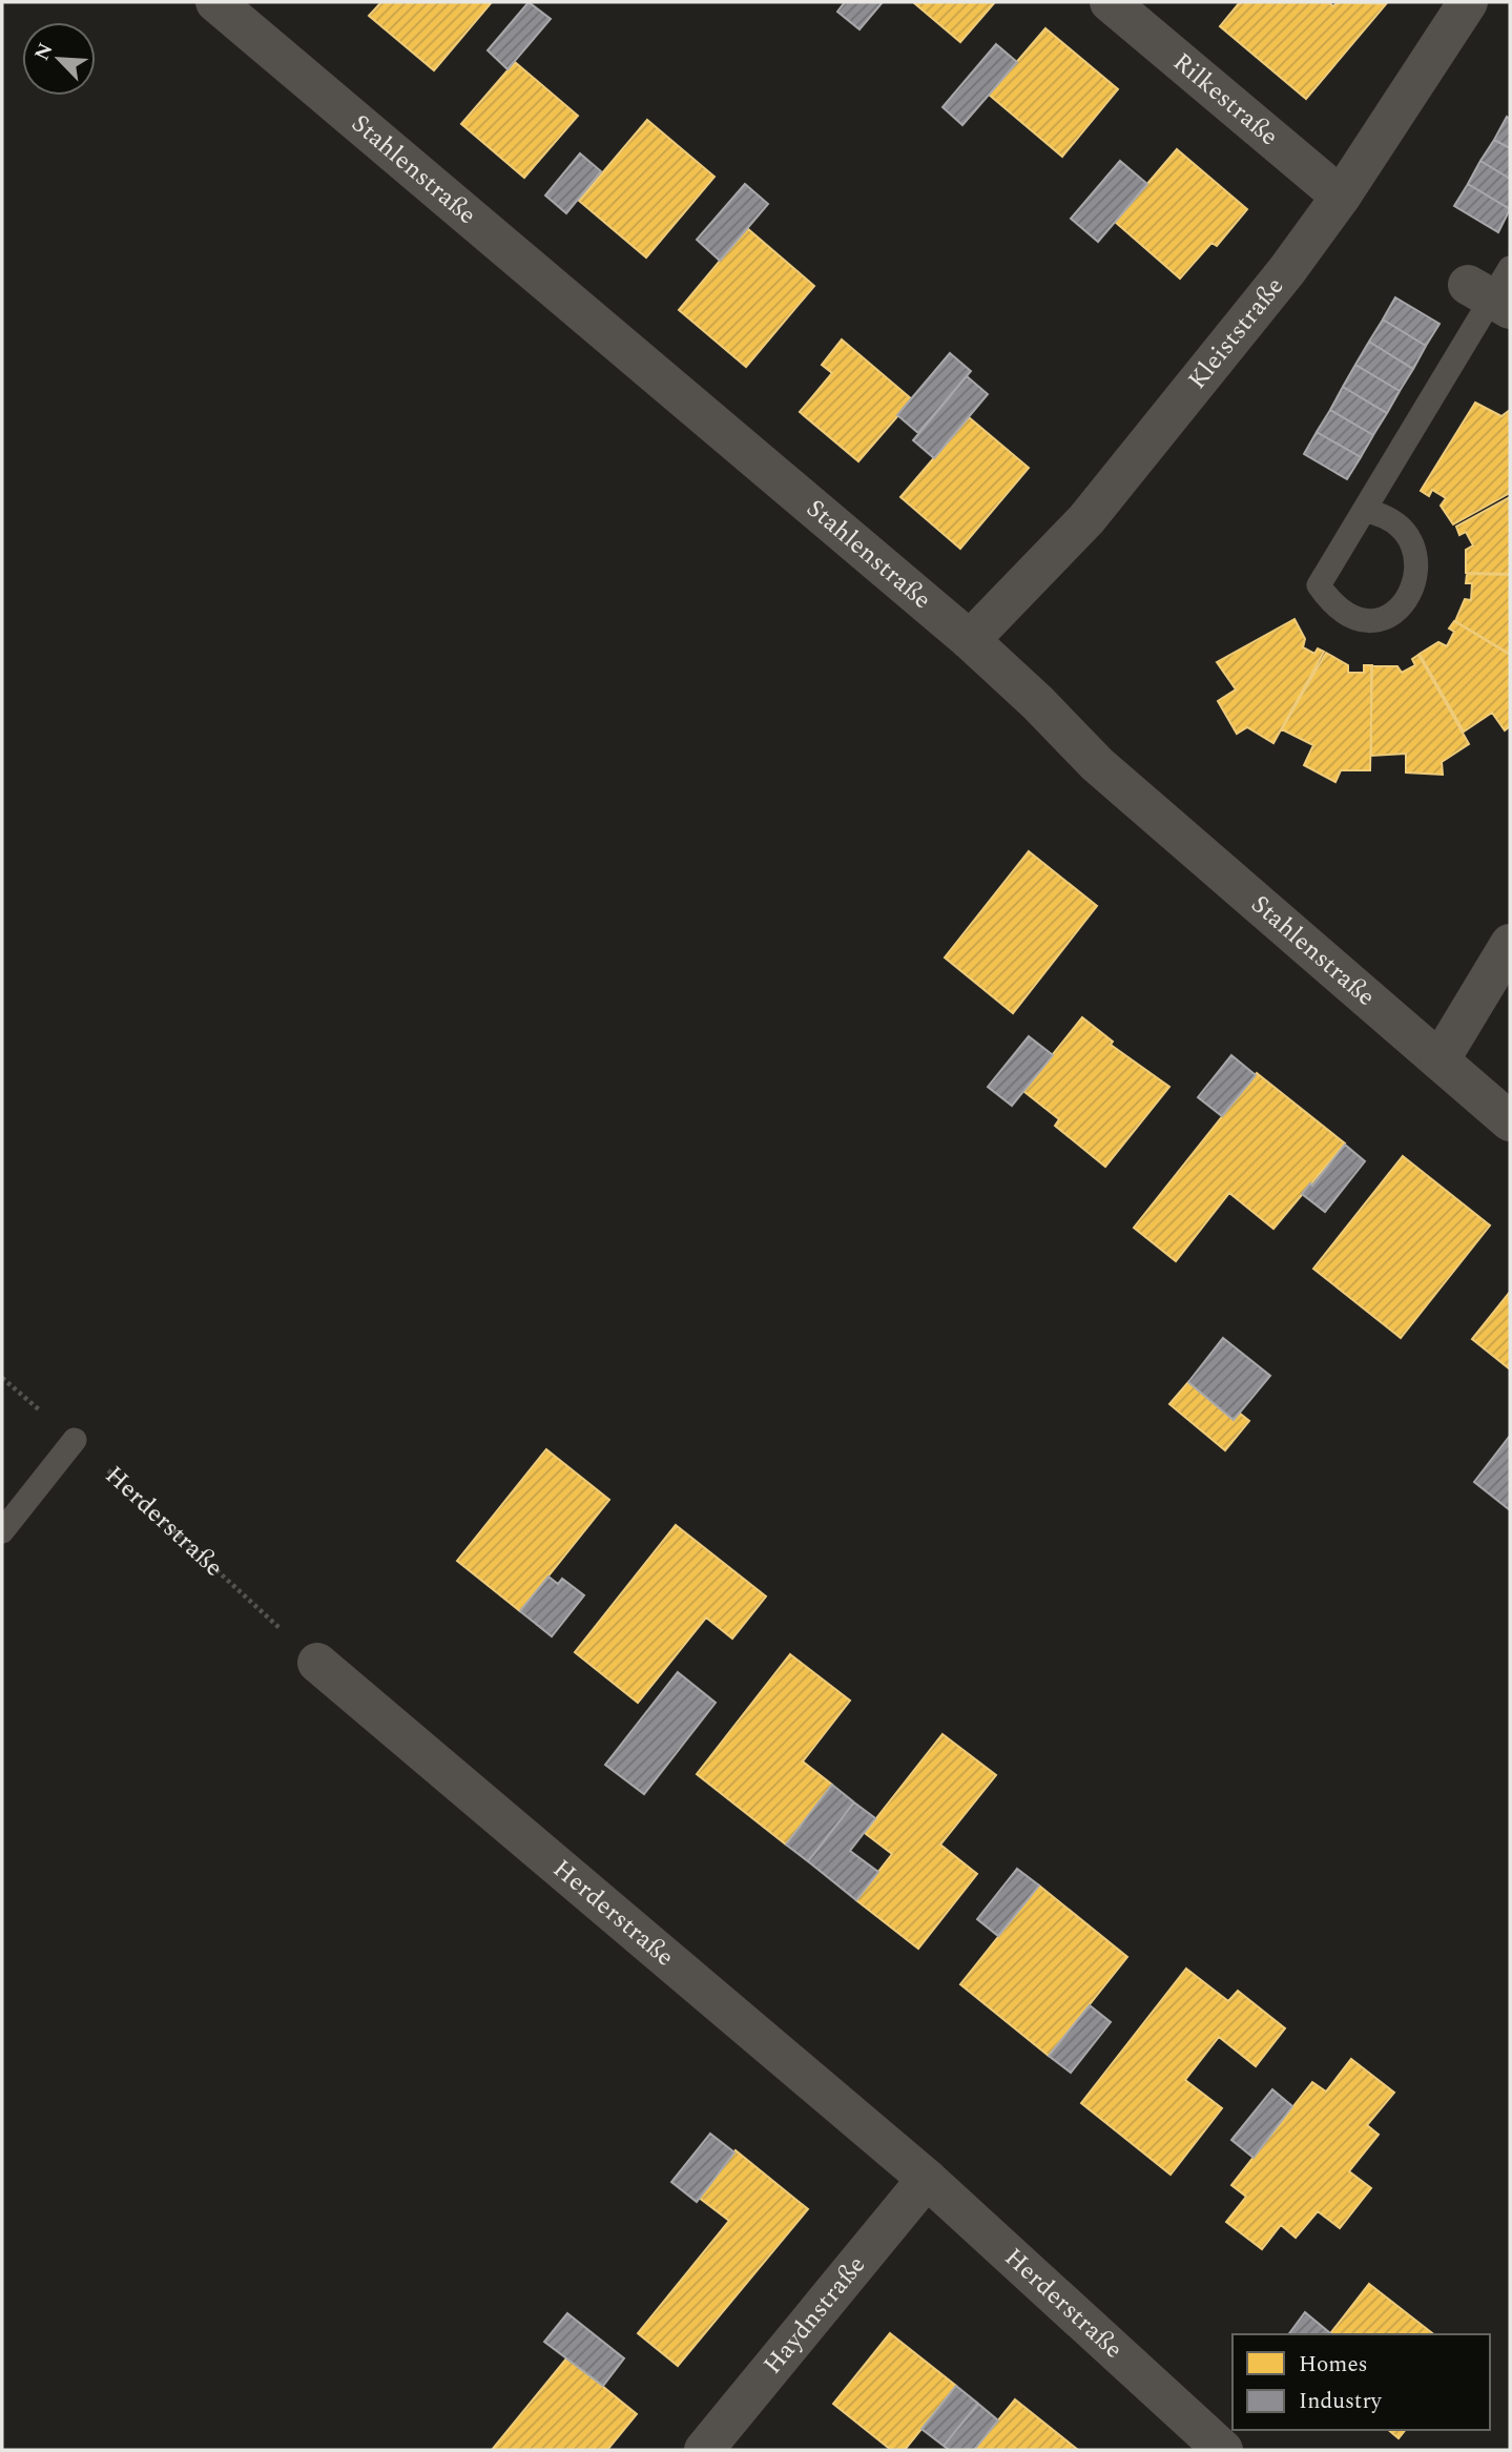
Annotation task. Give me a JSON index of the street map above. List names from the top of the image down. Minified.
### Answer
{"streets":{"street":["Rilkestraße","Stahlenstraße","Kleiststraße","Herderstraße","Haydnstraße"]},"crossings":[["Rilkestraße","Kleiststraße"],["Stahlenstraße","Kleiststraße"],["Herderstraße","Haydnstraße"]],"legend":["Homes","Industry"],"north":"top left"}
